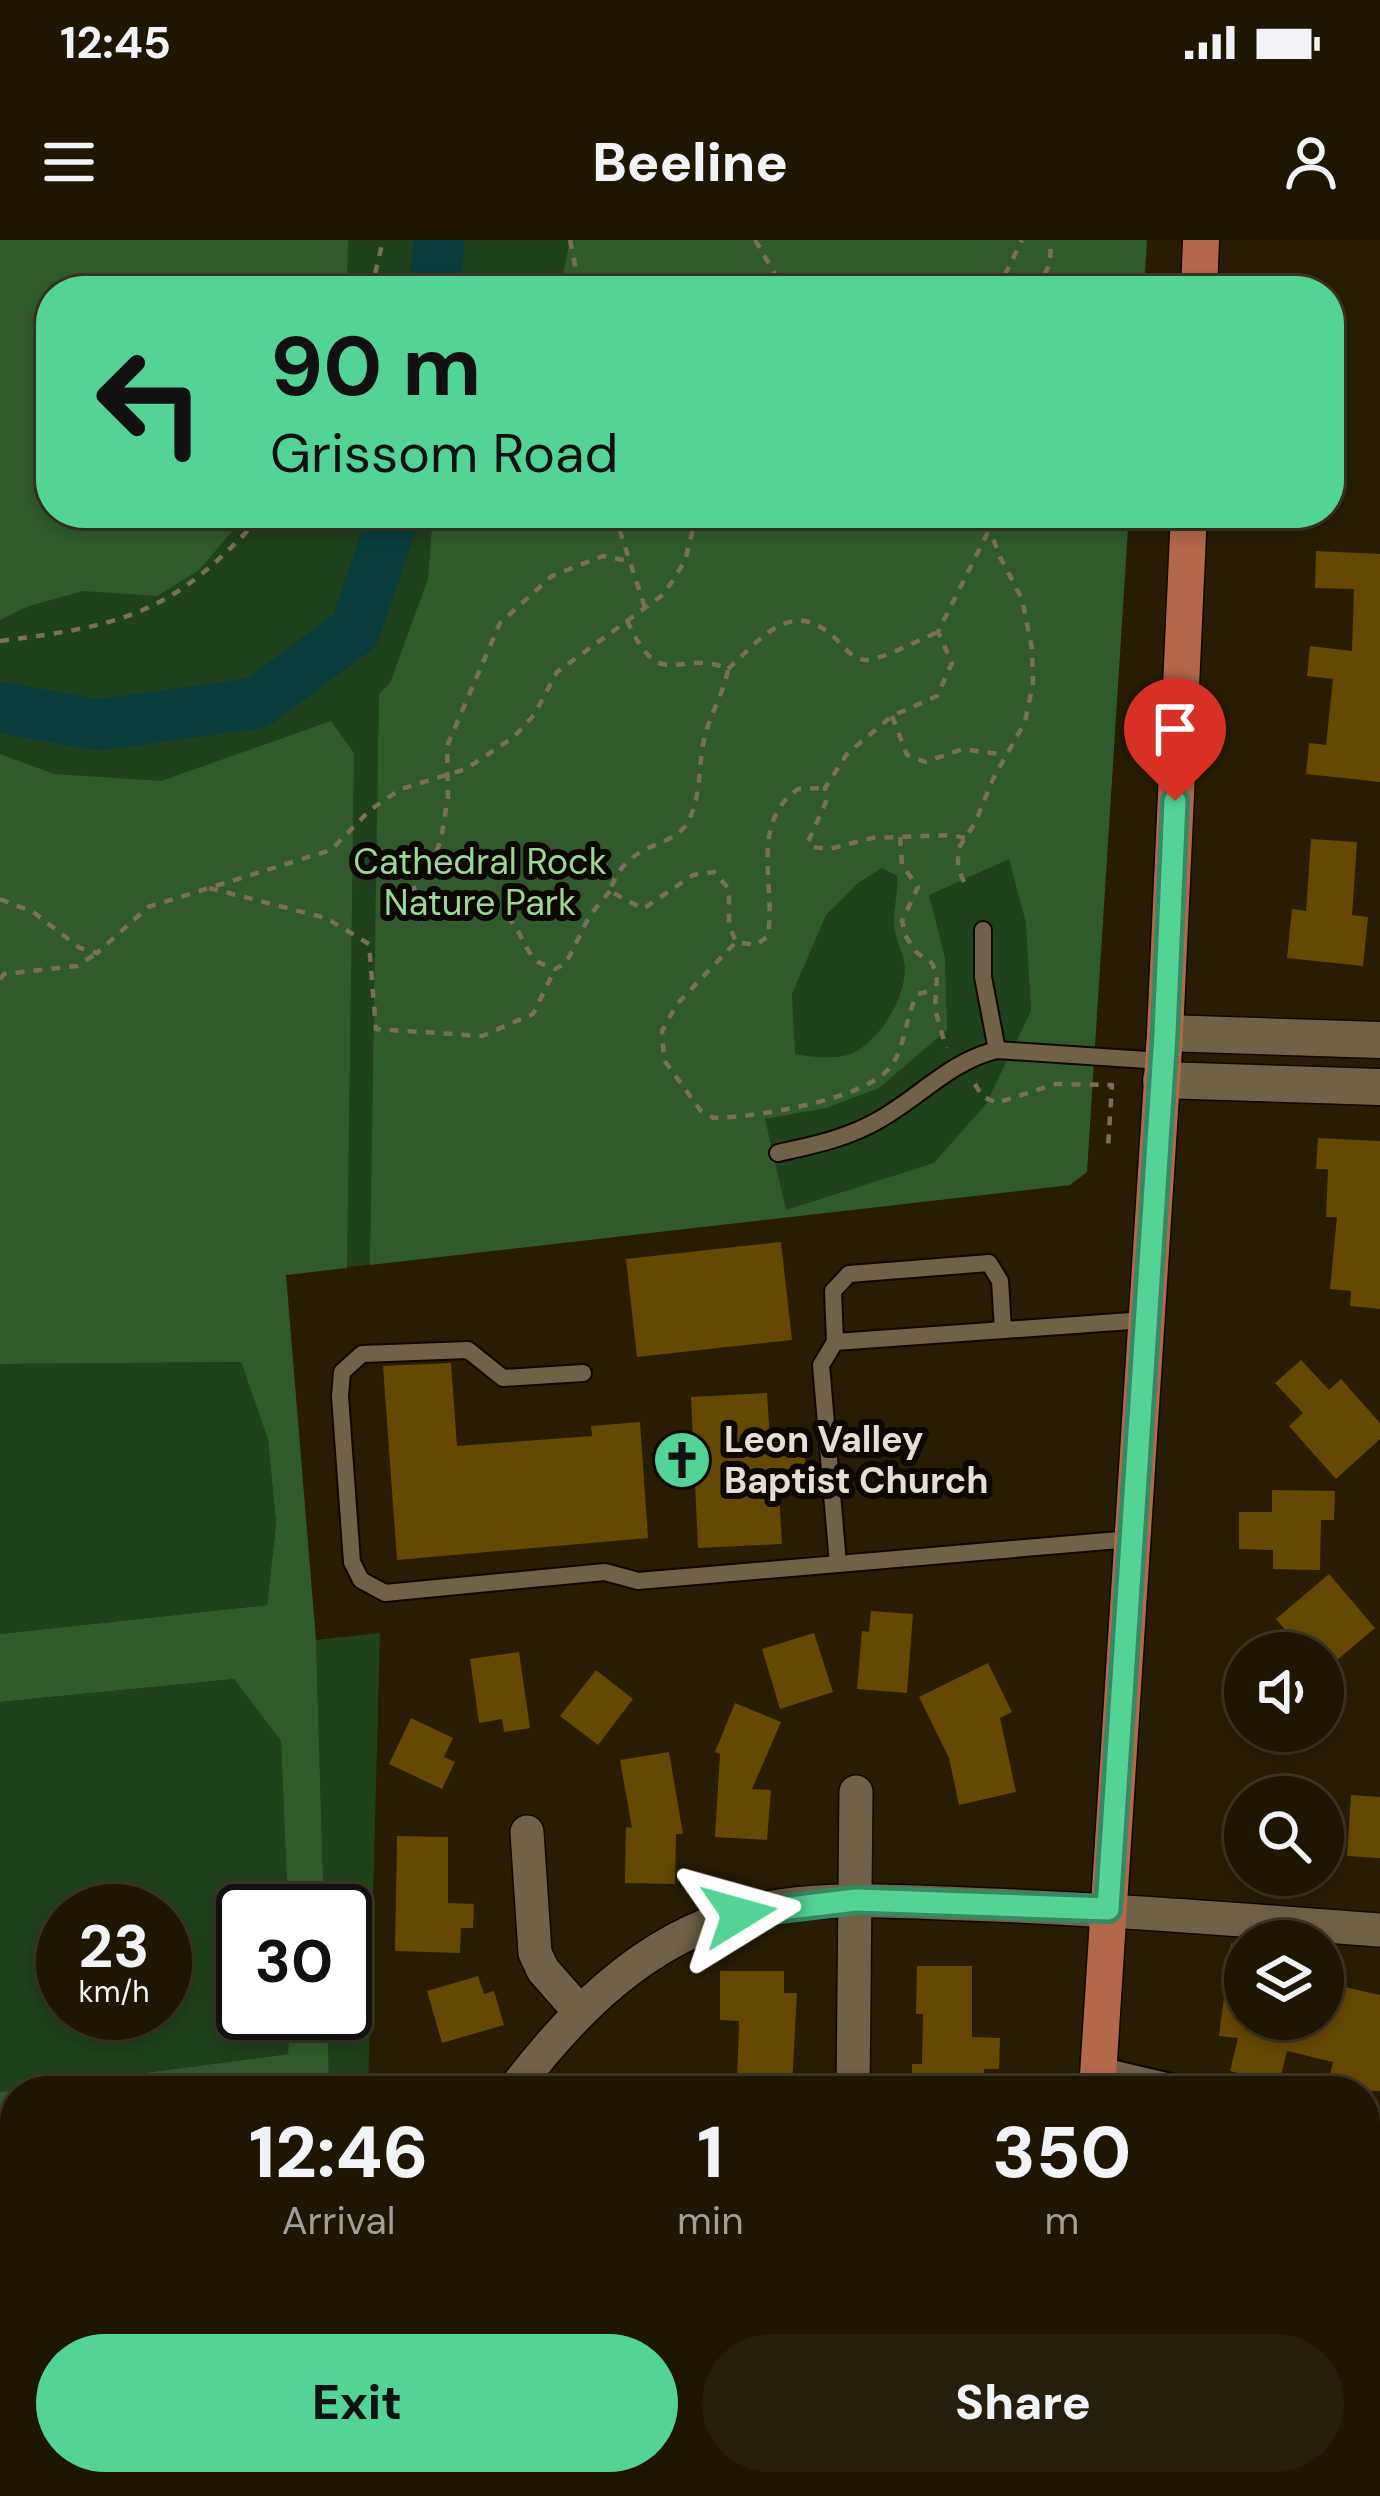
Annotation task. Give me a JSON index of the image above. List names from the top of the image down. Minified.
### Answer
{"parks":["Cathedral Rock Nature Park"],"places":{"church":["Leon Valley Baptist Church"]},"page":{"status":"12:45","header":"Beeline","turn":["90 m","Grissom Road"],"speed":"23 km/h","limit":"30","eta":["12:46","Arrival","1","min","350","m"],"buttons":["Exit","Share"]}}
